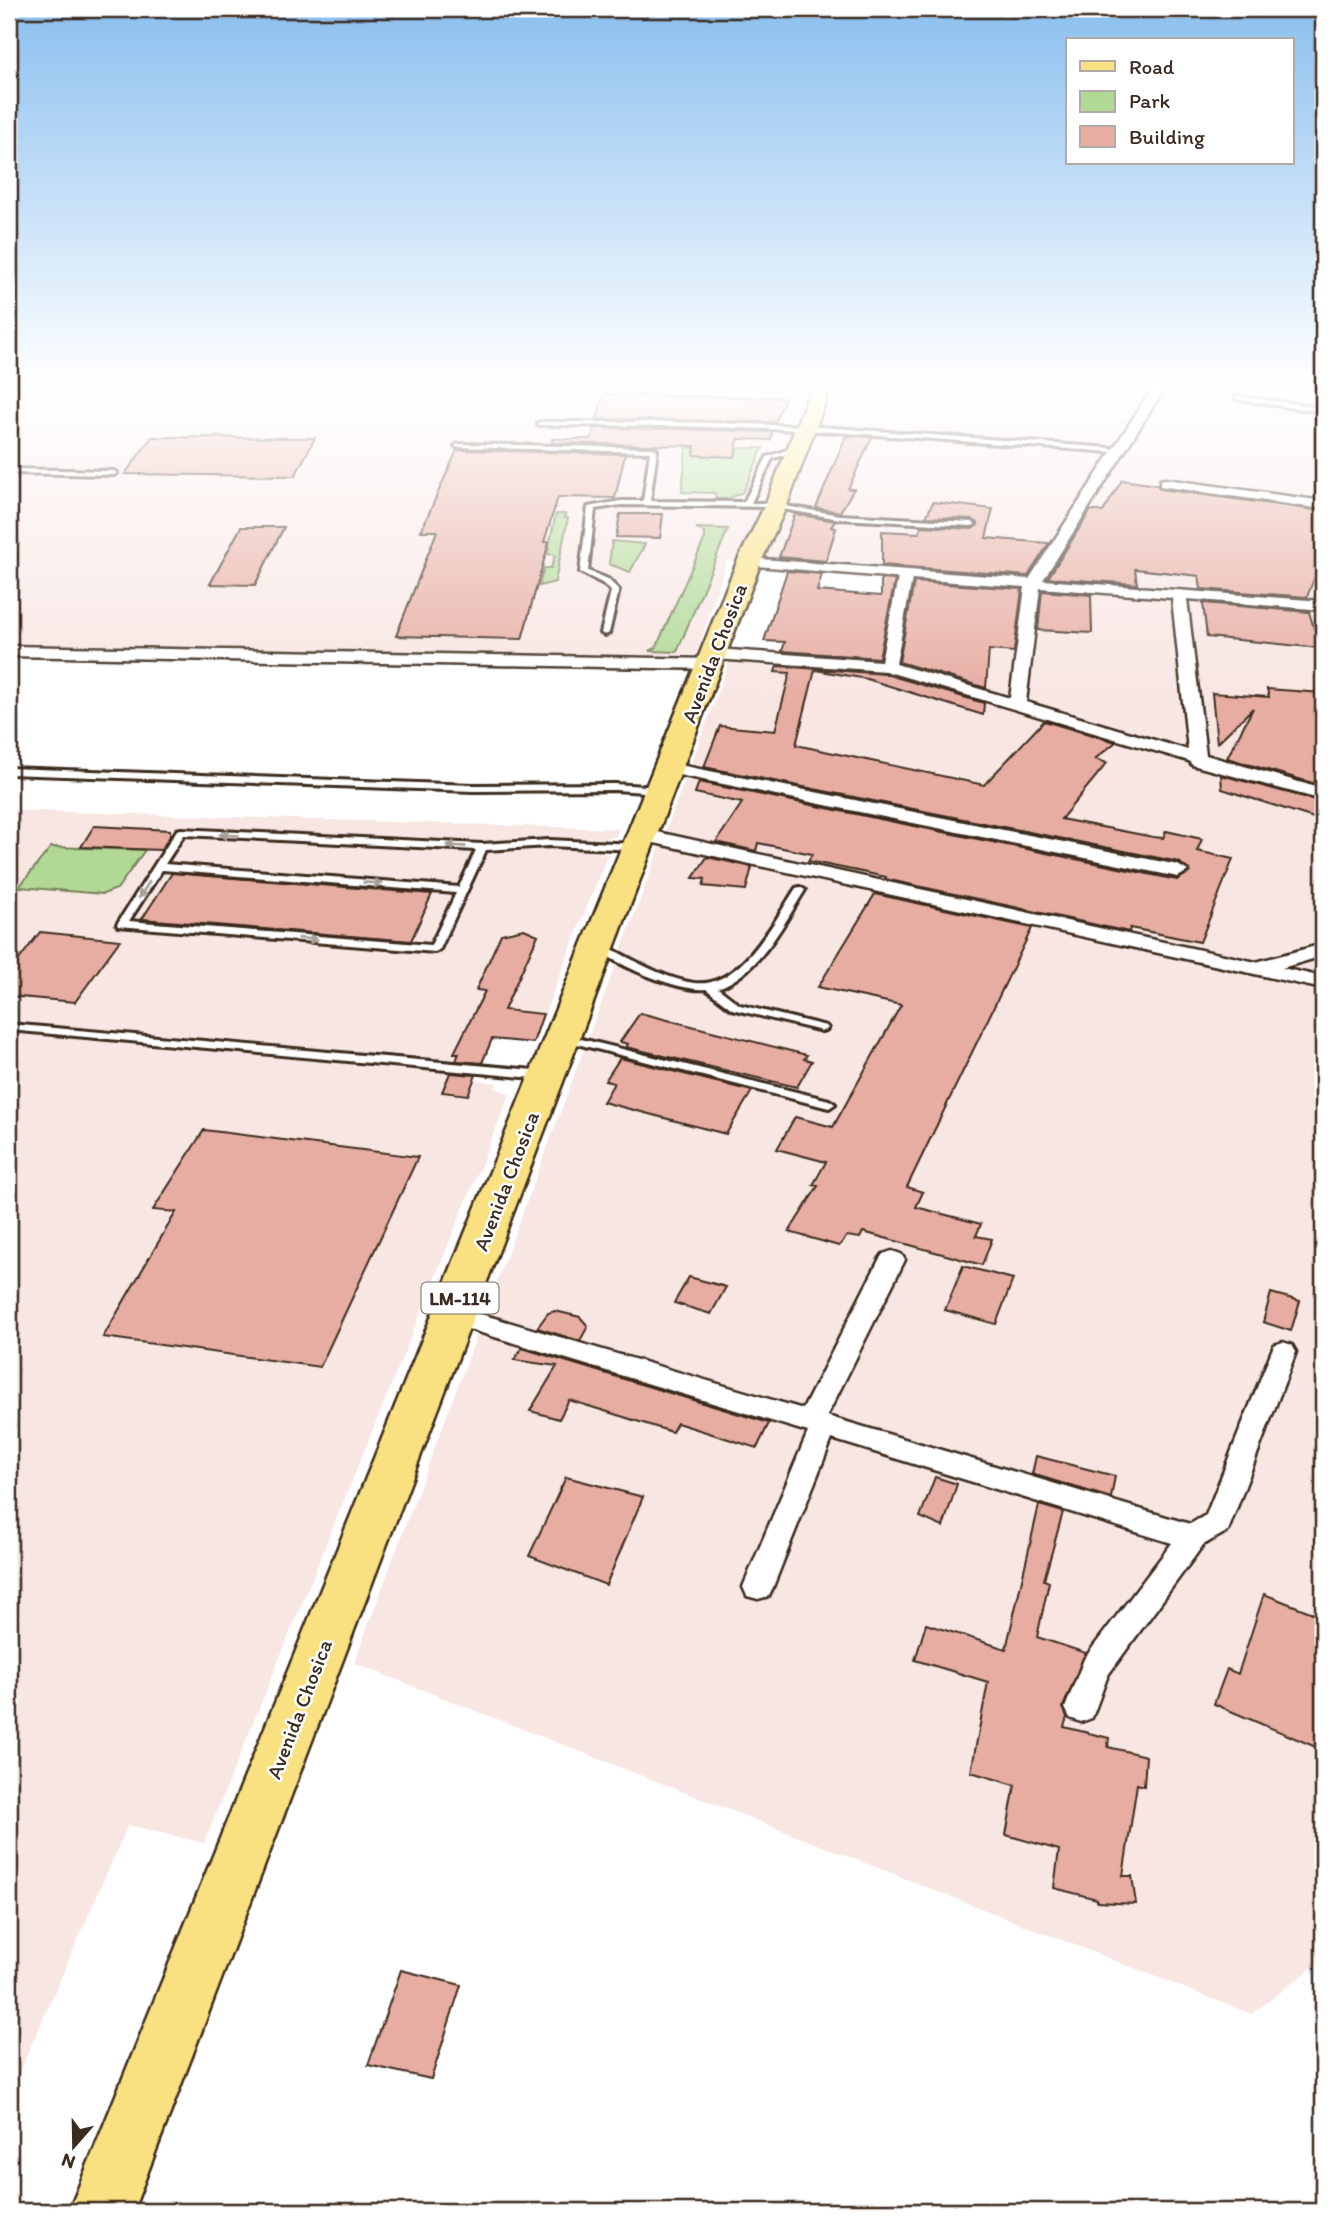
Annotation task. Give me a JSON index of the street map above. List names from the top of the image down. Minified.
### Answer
{"streets":{"main road":["Avenida Chosica","LM-114"]},"legend":["Road","Park","Building"],"north":"bottom"}
